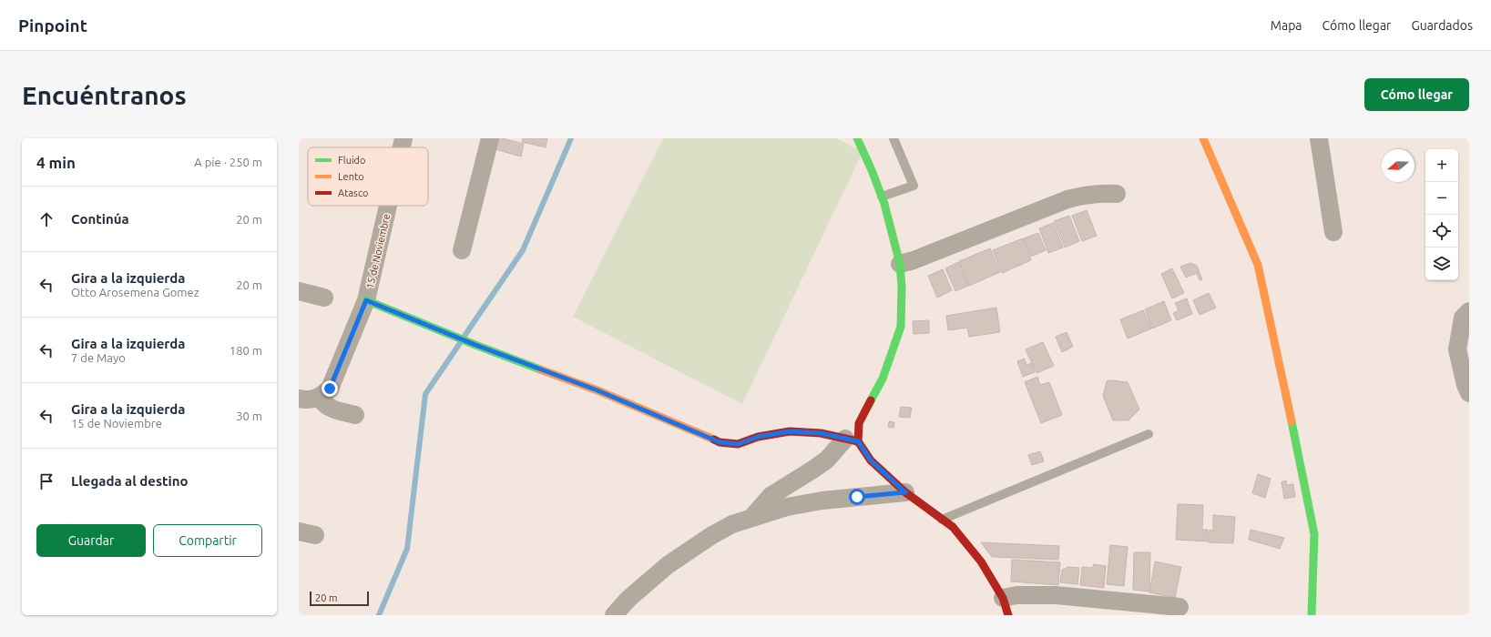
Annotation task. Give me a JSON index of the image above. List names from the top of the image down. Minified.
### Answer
{"streets":{"street":["15 de Noviembre"]},"legend":["Fluido","Lento","Atasco"],"scale_bar":"20 m","north":"left","page":{"header":"Pinpoint","nav":["Mapa","Cómo llegar","Guardados"],"buttons":["Cómo llegar",["Guardar","Compartir"]],"title":"Encuéntranos","heading":["4 min","A pie · 250 m"],"map_buttons":["+","−"],"list":[["Continúa","20 m"],["Gira a la izquierda","Otto Arosemena Gomez","20 m"],["Gira a la izquierda","7 de Mayo","180 m"],["Gira a la izquierda","15 de Noviembre","30 m"],"Llegada al destino"],"scale":"20 m"}}
